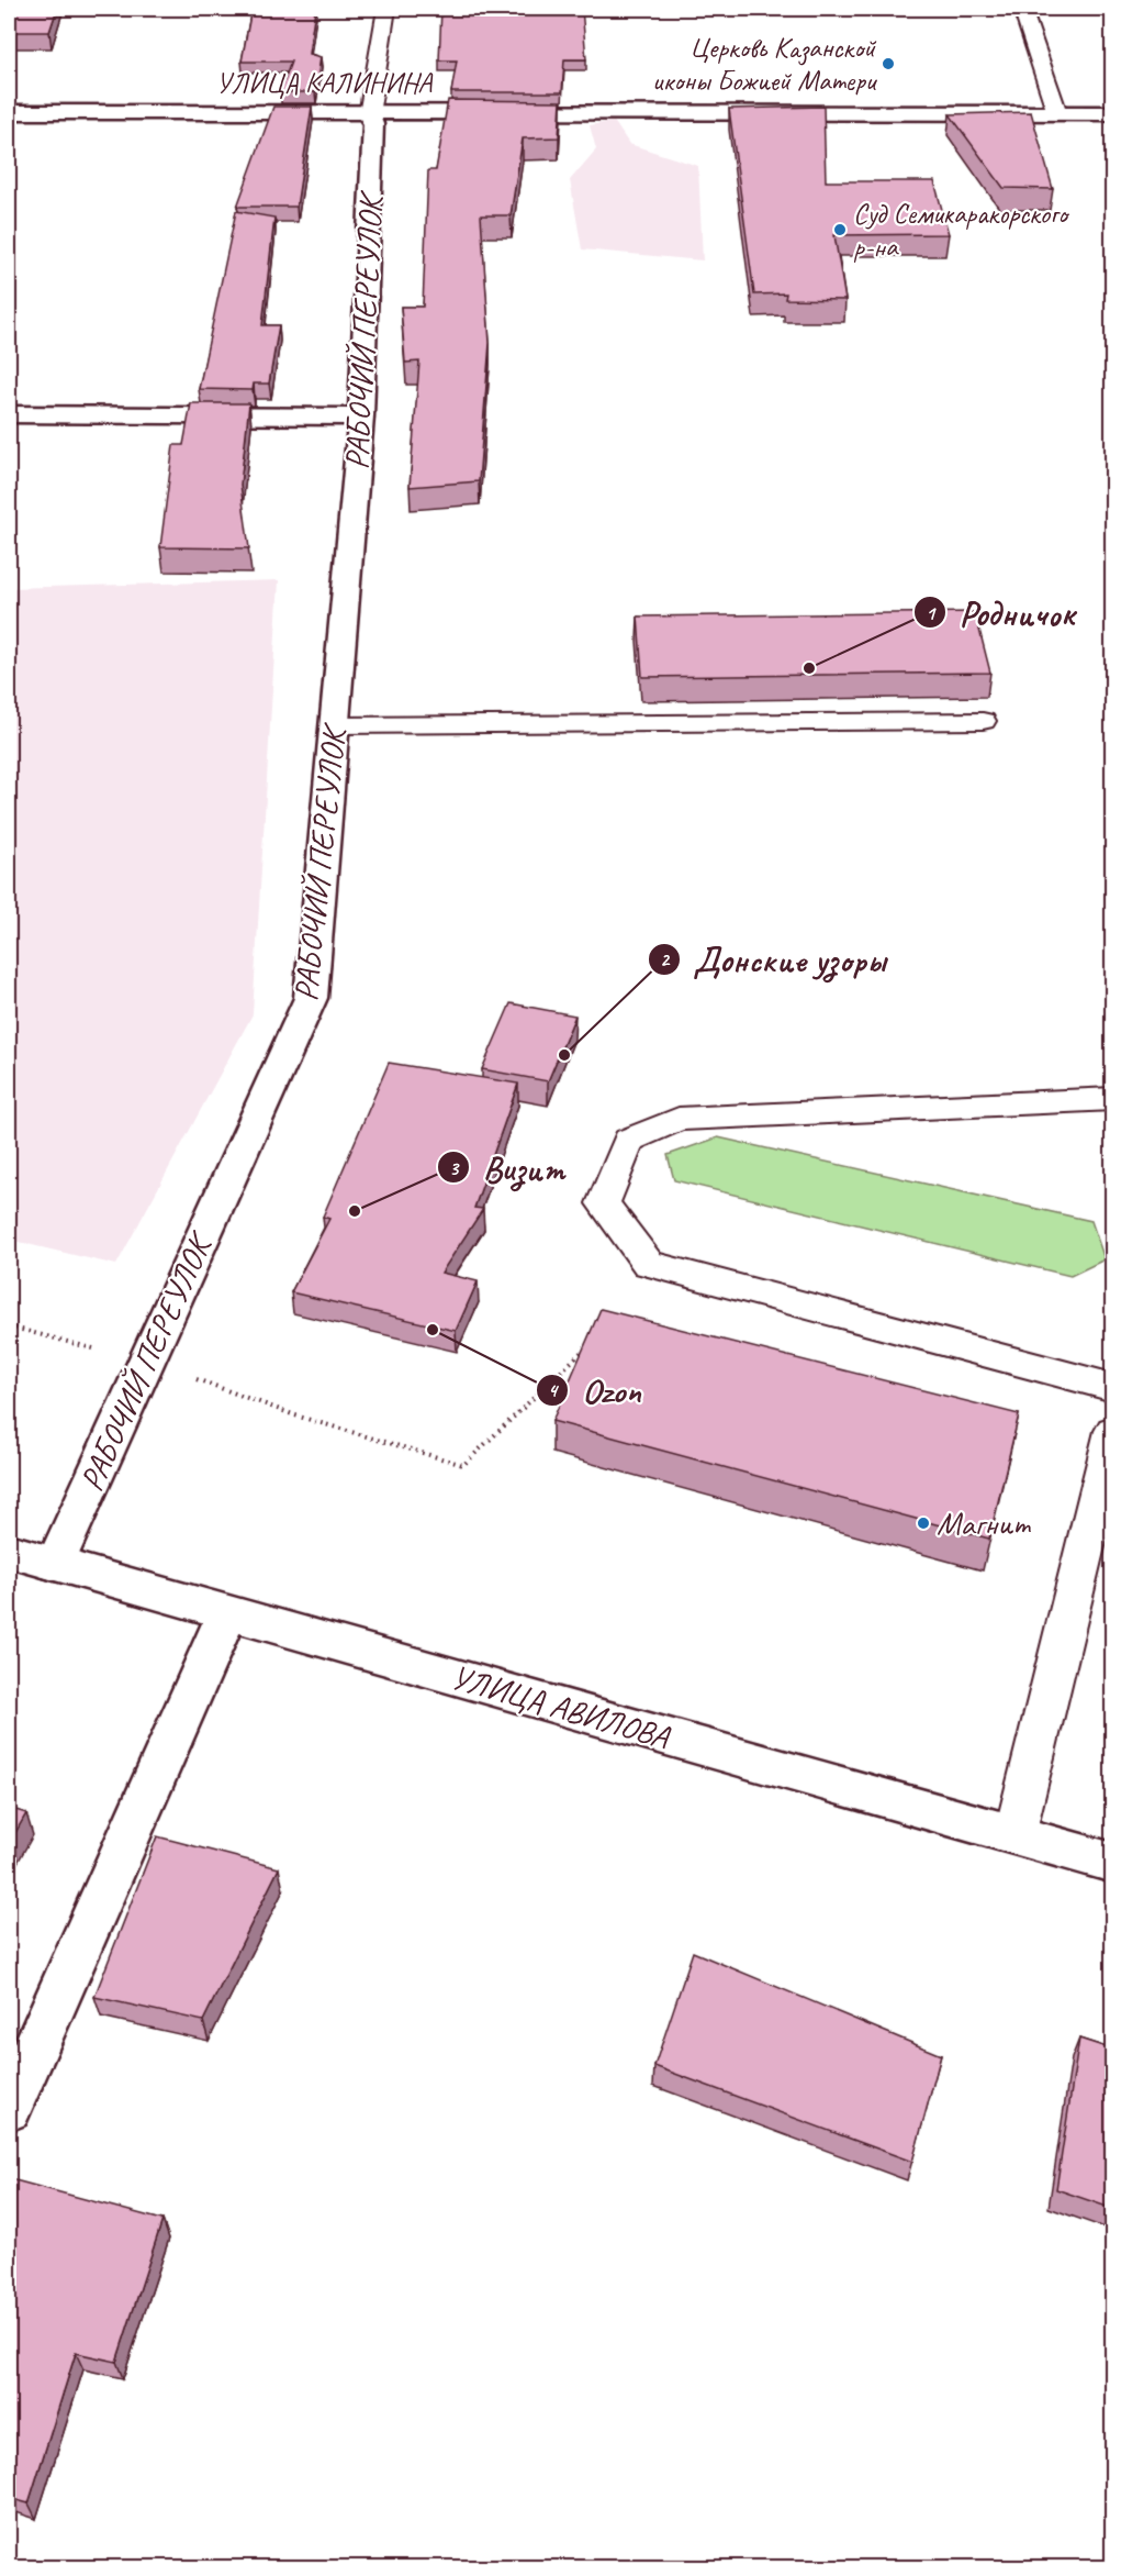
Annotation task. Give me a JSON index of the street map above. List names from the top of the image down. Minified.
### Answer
{"streets":{"street":["УЛИЦА КАЛИНИНА","РАБОЧИЙ ПЕРЕУЛОК","УЛИЦА АВИЛОВА"]},"crossings":[["УЛИЦА КАЛИНИНА","РАБОЧИЙ ПЕРЕУЛОК"],["РАБОЧИЙ ПЕРЕУЛОК","УЛИЦА АВИЛОВА"]],"places":["Церковь Казанской иконы Божией Матери","Суд Семикаракорского р-на","Родничок","Донские узоры","Визит","Ozon","Магнит"]}
